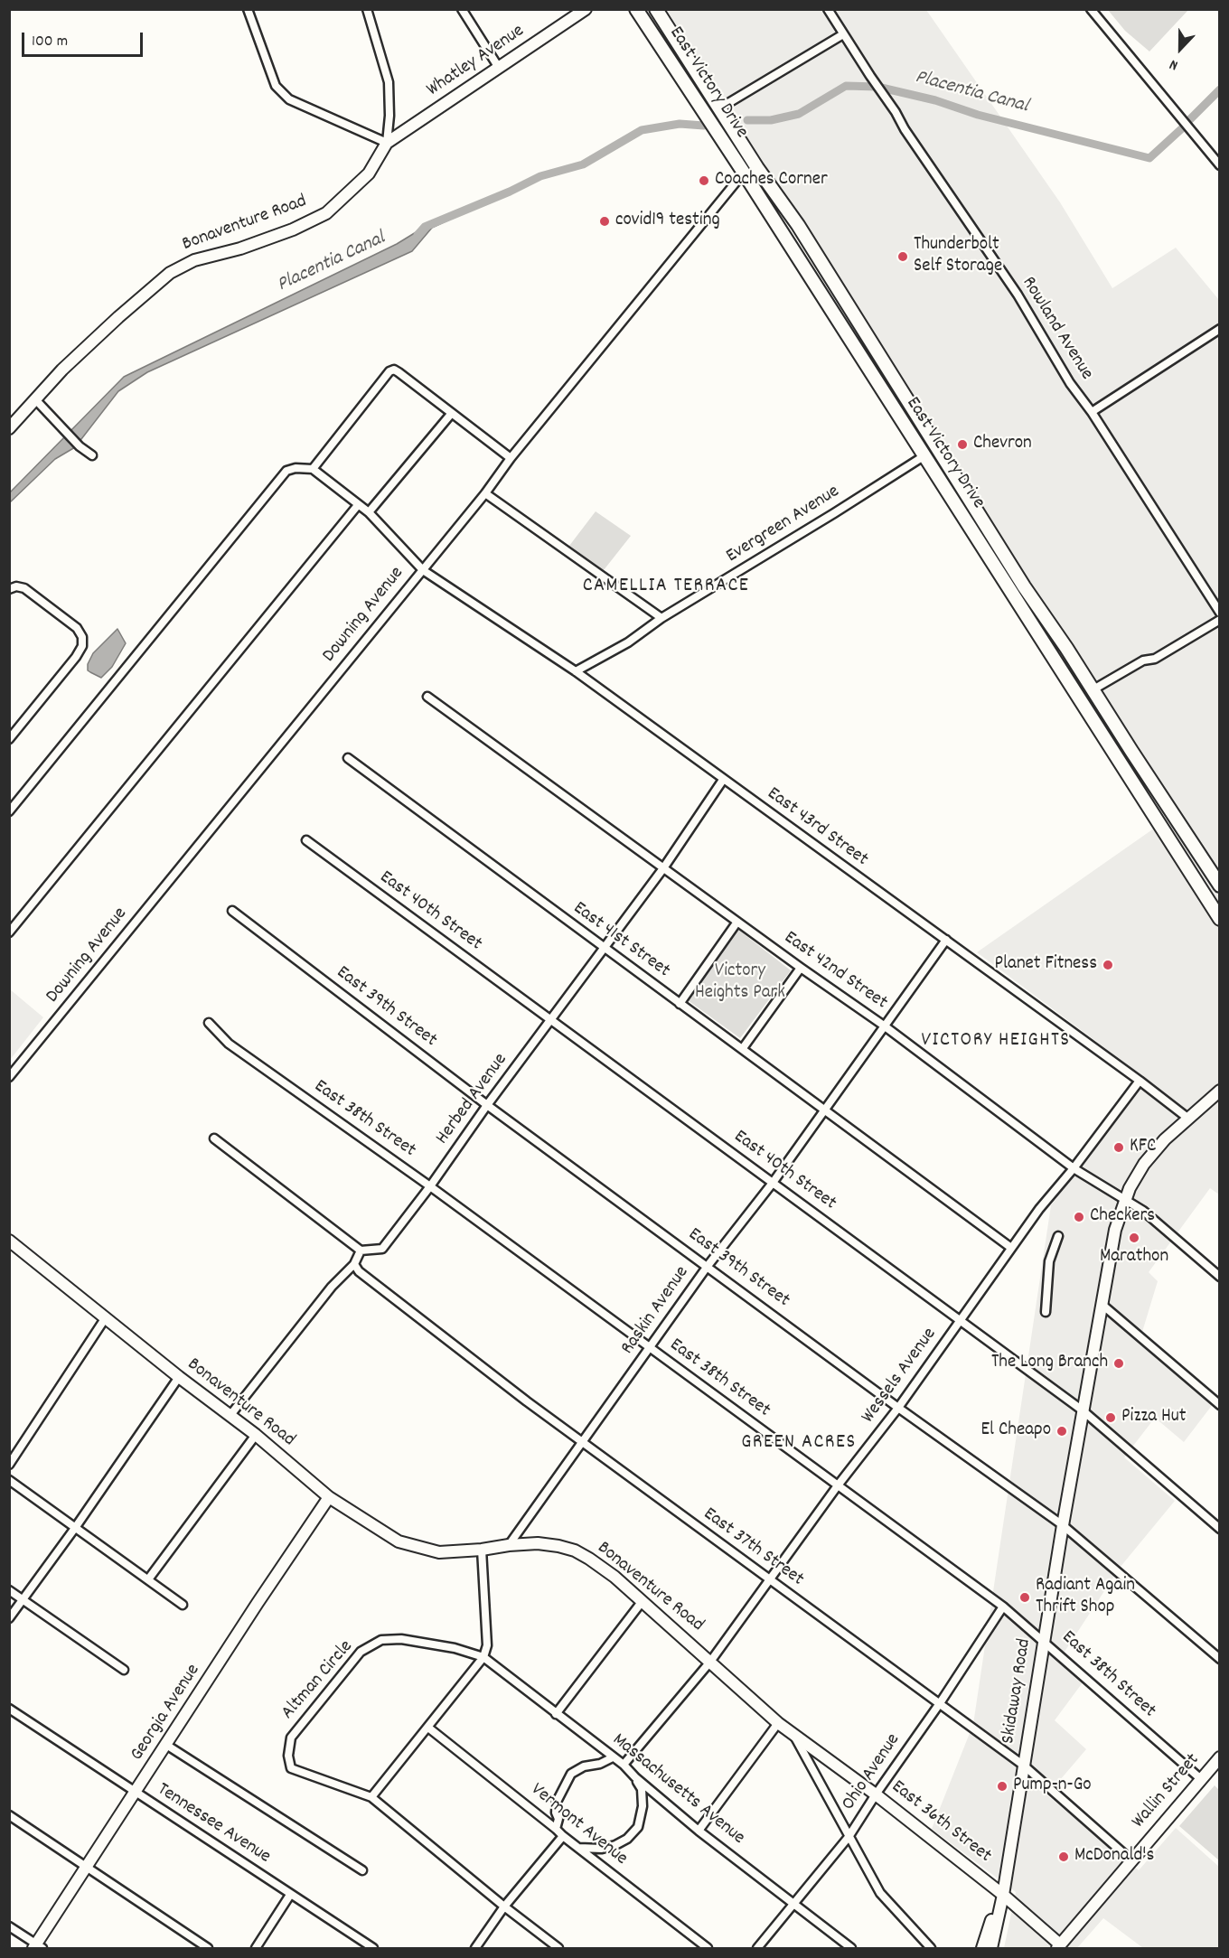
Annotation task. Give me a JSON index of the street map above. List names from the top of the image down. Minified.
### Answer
{"streets":{"main road":["East Victory Drive"],"street":["Whatley Avenue","Bonaventure Road","Rowland Avenue","Evergreen Avenue","Downing Avenue","East 43rd Street","East 40th Street","East 41st Street","East 42nd Street","East 39th Street","Herbed Avenue","East 38th Street","Raskin Avenue","Wessels Avenue","East 37th Street","Altman Circle","Skidaway Road","Georgia Avenue","Ohio Avenue","Massachusetts Avenue","Wallin Street","East 36th Street","Tennessee Avenue","Vermont Avenue"]},"crossings":[["Whatley Avenue","Bonaventure Road"],["East Victory Drive","Evergreen Avenue"],["East Victory Drive","Downing Avenue"],["Bonaventure Road","Raskin Avenue"],["Bonaventure Road","Wessels Avenue"],["Bonaventure Road","Georgia Avenue"],["Bonaventure Road","Ohio Avenue"],["Bonaventure Road","East 36th Street"],["Evergreen Avenue","East 43rd Street"],["Downing Avenue","East 43rd Street"],["East 43rd Street","Herbed Avenue"],["East 43rd Street","Raskin Avenue"],["East 43rd Street","Wessels Avenue"],["East 43rd Street","Skidaway Road"],["East 40th Street","Herbed Avenue"],["East 40th Street","Raskin Avenue"],["East 40th Street","Wessels Avenue"],["East 40th Street","Skidaway Road"],["East 41st Street","Herbed Avenue"],["East 41st Street","Raskin Avenue"],["East 41st Street","Wessels Avenue"],["East 42nd Street","Herbed Avenue"],["East 42nd Street","Raskin Avenue"],["East 42nd Street","Wessels Avenue"],["East 42nd Street","Skidaway Road"],["East 39th Street","Herbed Avenue"],["East 39th Street","Raskin Avenue"],["East 39th Street","Wessels Avenue"],["East 39th Street","Skidaway Road"],["Herbed Avenue","East 38th Street"],["East 38th Street","Raskin Avenue"],["East 38th Street","Wessels Avenue"],["East 38th Street","Skidaway Road"],["East 38th Street","Ohio Avenue"],["East 38th Street","Wallin Street"],["Raskin Avenue","East 37th Street"],["Wessels Avenue","East 37th Street"],["Wessels Avenue","Massachusetts Avenue"],["Wessels Avenue","Vermont Avenue"],["East 37th Street","Skidaway Road"],["East 37th Street","Ohio Avenue"],["East 37th Street","Wallin Street"],["Altman Circle","Massachusetts Avenue"],["Skidaway Road","East 36th Street"],["Georgia Avenue","Tennessee Avenue"],["Ohio Avenue","Massachusetts Avenue"],["Ohio Avenue","East 36th Street"],["Massachusetts Avenue","Vermont Avenue"],["Wallin Street","East 36th Street"]],"districts":["CAMELLIA TERRACE","VICTORY HEIGHTS","GREEN ACRES"],"water":["Placentia Canal"],"parks":["Victory Heights Park"],"places":["Coaches Corner","covid19 testing","Thunderbolt Self Storage","Chevron","Planet Fitness","KFC","Checkers","Marathon","The Long Branch","Pizza Hut","El Cheapo","Radiant Again Thrift Shop","Pump-n-Go","McDonald's"],"scale_bar":"100 m","north":"bottom"}
